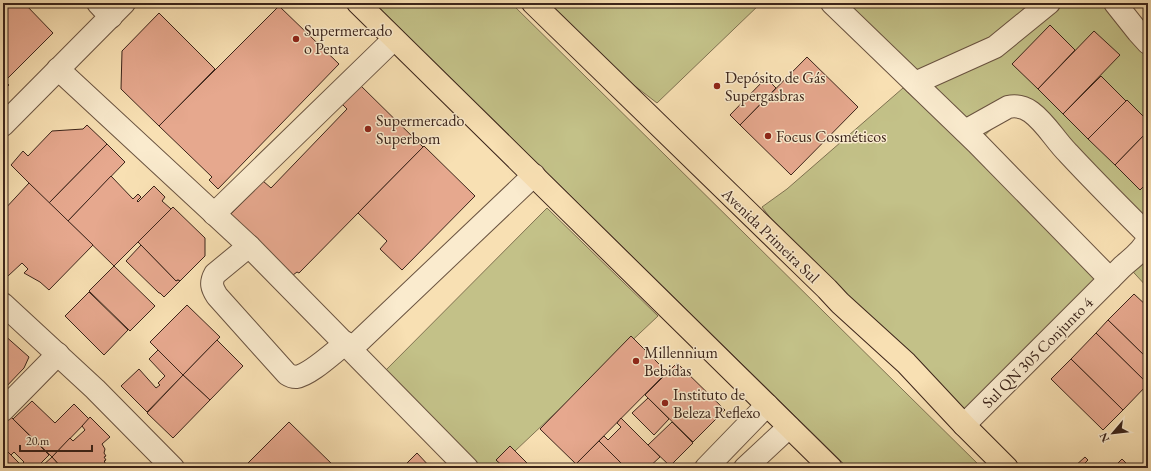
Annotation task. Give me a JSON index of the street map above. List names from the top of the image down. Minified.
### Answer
{"streets":{"main road":["Avenida Primeira Sul"],"street":["Sul QN 305 Conjunto 4"]},"crossings":[["Avenida Primeira Sul","Sul QN 305 Conjunto 4"]],"places":["Supermercado o Penta","Depósito de Gás Supergasbras","Supermercado Superbom","Focus Cosméticos","Millennium Bebidas","Instituto de Beleza Reflexo"],"scale_bar":"20 m","north":"bottom left"}
